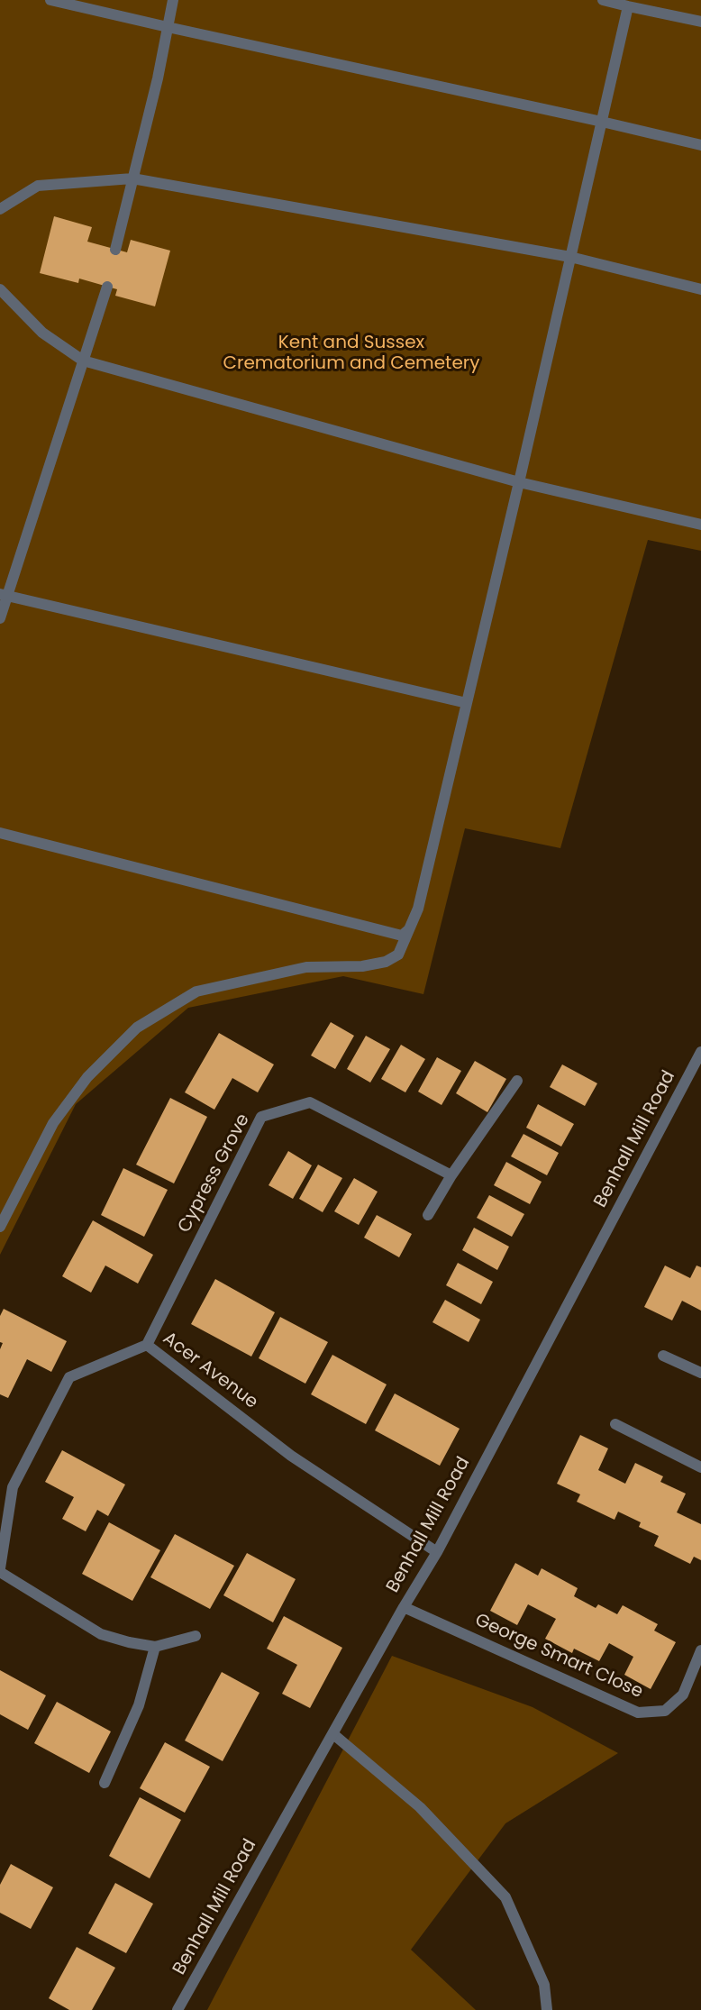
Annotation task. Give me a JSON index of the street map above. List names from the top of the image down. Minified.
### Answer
{"streets":{"street":["Benhall Mill Road","Cypress Grove","Acer Avenue","George Smart Close"]},"crossings":[["Benhall Mill Road","Acer Avenue"],["Benhall Mill Road","George Smart Close"],["Cypress Grove","Acer Avenue"]],"parks":["Kent and Sussex Crematorium and Cemetery"]}
